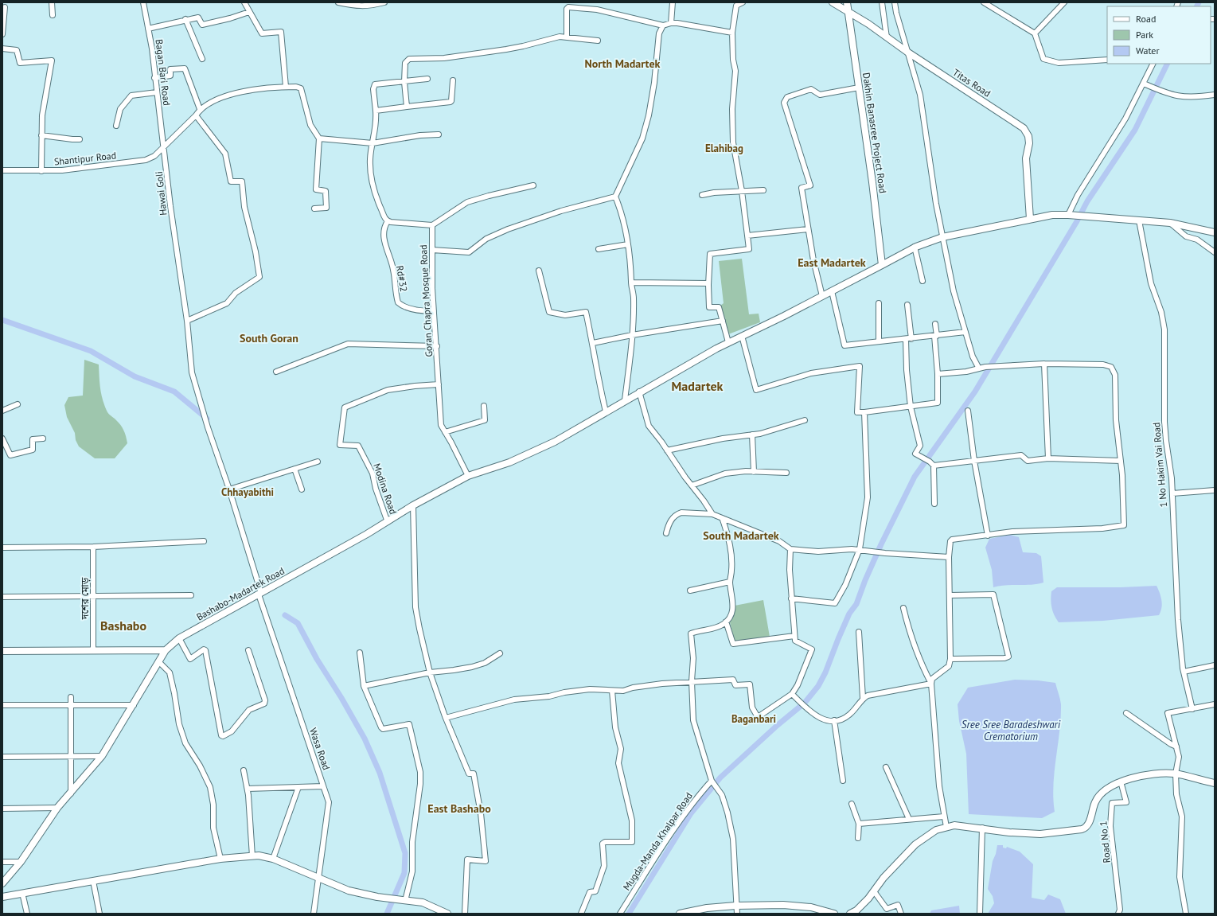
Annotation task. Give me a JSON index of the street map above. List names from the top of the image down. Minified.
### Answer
{"streets":{"street":["Bagan Bari Road","Titas Road","Dakhin Banasree Project Road","Shantipur Road","Hawai Goli","Rd#32","Goran Chapra Mosque Road","1 No Hakim Vai Road","Modina Road","Bashabo-Madartek Road","দশের মোড়","Wasa Road","Mugda-Manda Khalpar Road","Road No 1"]},"crossings":[["Bagan Bari Road","Shantipur Road"],["Bagan Bari Road","Hawai Goli"],["Titas Road","Dakhin Banasree Project Road"],["Titas Road","Bashabo-Madartek Road"],["Dakhin Banasree Project Road","Bashabo-Madartek Road"],["Shantipur Road","Hawai Goli"],["Hawai Goli","Wasa Road"],["Rd#32","Goran Chapra Mosque Road"],["Goran Chapra Mosque Road","Modina Road"],["Goran Chapra Mosque Road","Bashabo-Madartek Road"],["1 No Hakim Vai Road","Bashabo-Madartek Road"],["Modina Road","Bashabo-Madartek Road"],["Bashabo-Madartek Road","Wasa Road"]],"districts":["North Madartek","Elahibag","East Madartek","South Goran","Madartek","Chhayabithi","South Madartek","Bashabo","Baganbari","East Bashabo"],"water":["Sree Sree Baradeshwari Crematorium"],"legend":["Road","Park","Water"]}
